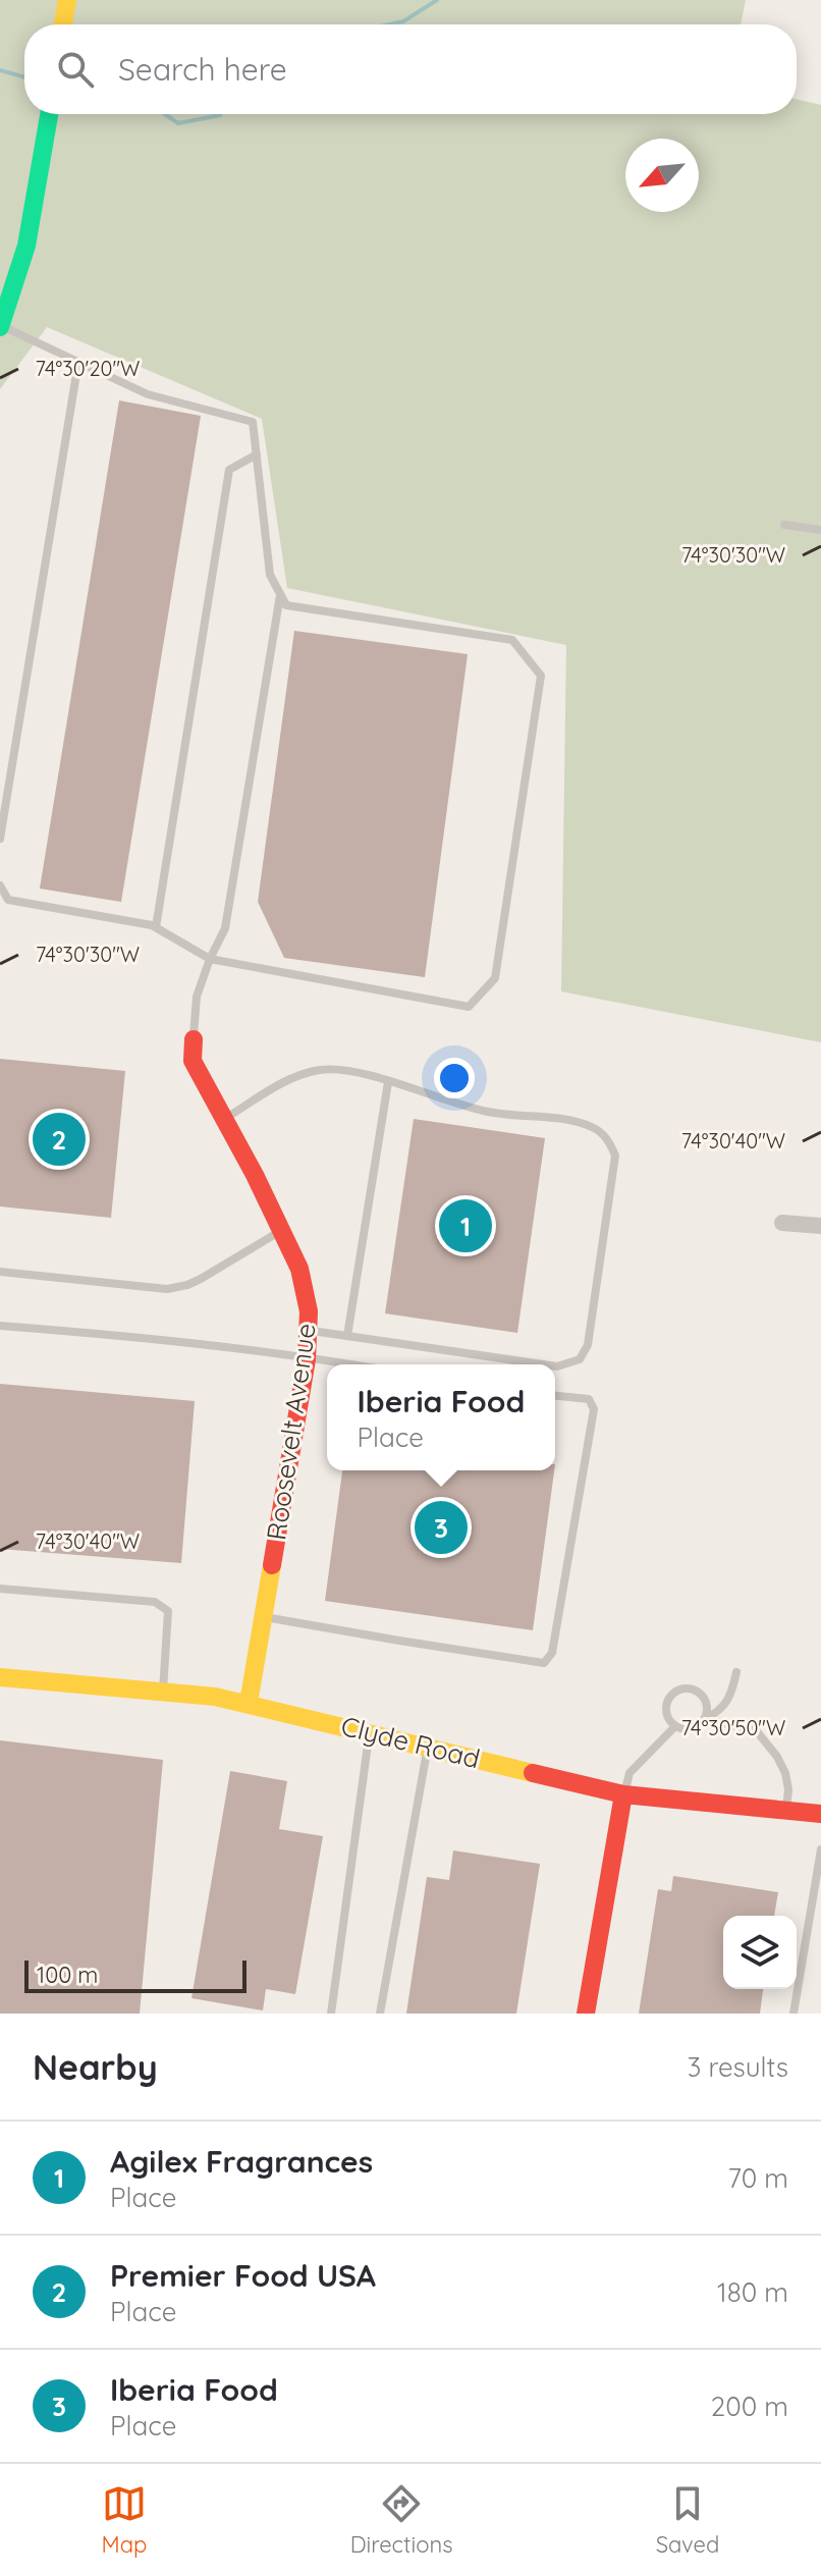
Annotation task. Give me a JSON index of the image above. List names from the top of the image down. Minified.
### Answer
{"streets":{"street":["Roosevelt Avenue","Clyde Road"]},"crossings":[["Roosevelt Avenue","Clyde Road"]],"scale_bar":"100 m","north":"bottom left","page":{"search":"Search here","pins":["2","1","3"],"popup":["Iberia Food","Place"],"scale":"100 m","heading":["Nearby","3 results"],"list":[{"mark":"1","name":"Agilex Fragrances","note":"Place","value":"70 m"},{"mark":"2","name":"Premier Food USA","note":"Place","value":"180 m"},{"mark":"3","name":"Iberia Food","note":"Place","value":"200 m"}],"nav":["Map","Directions","Saved"]},"coordinates":["74°30'20\"W","74°30'30\"W","74°30'40\"W","74°30'50\"W"]}
